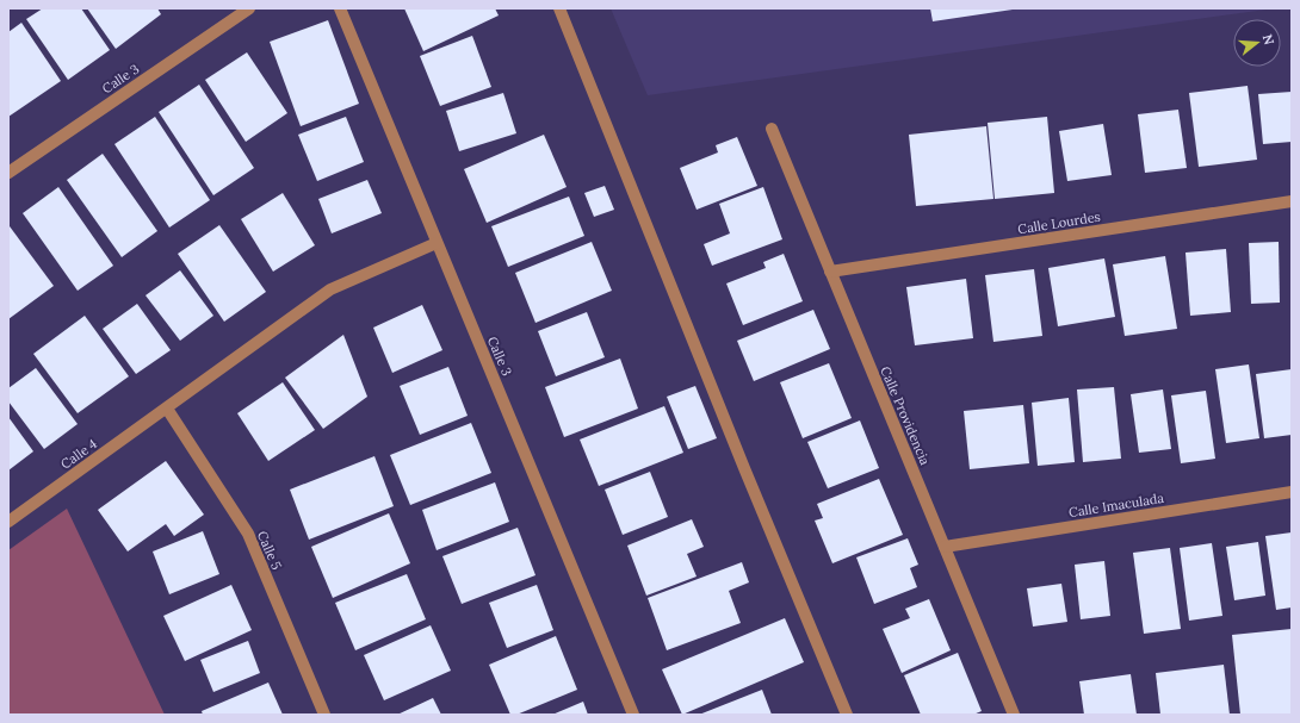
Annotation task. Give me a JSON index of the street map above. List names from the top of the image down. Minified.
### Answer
{"streets":{"street":["Calle 3","Calle Lourdes","Calle Providencia","Calle 4","Calle Imaculada","Calle 5"]},"crossings":[["Calle 3","Calle 4"],["Calle Lourdes","Calle Providencia"],["Calle Providencia","Calle Imaculada"],["Calle 4","Calle 5"]],"north":"right"}
